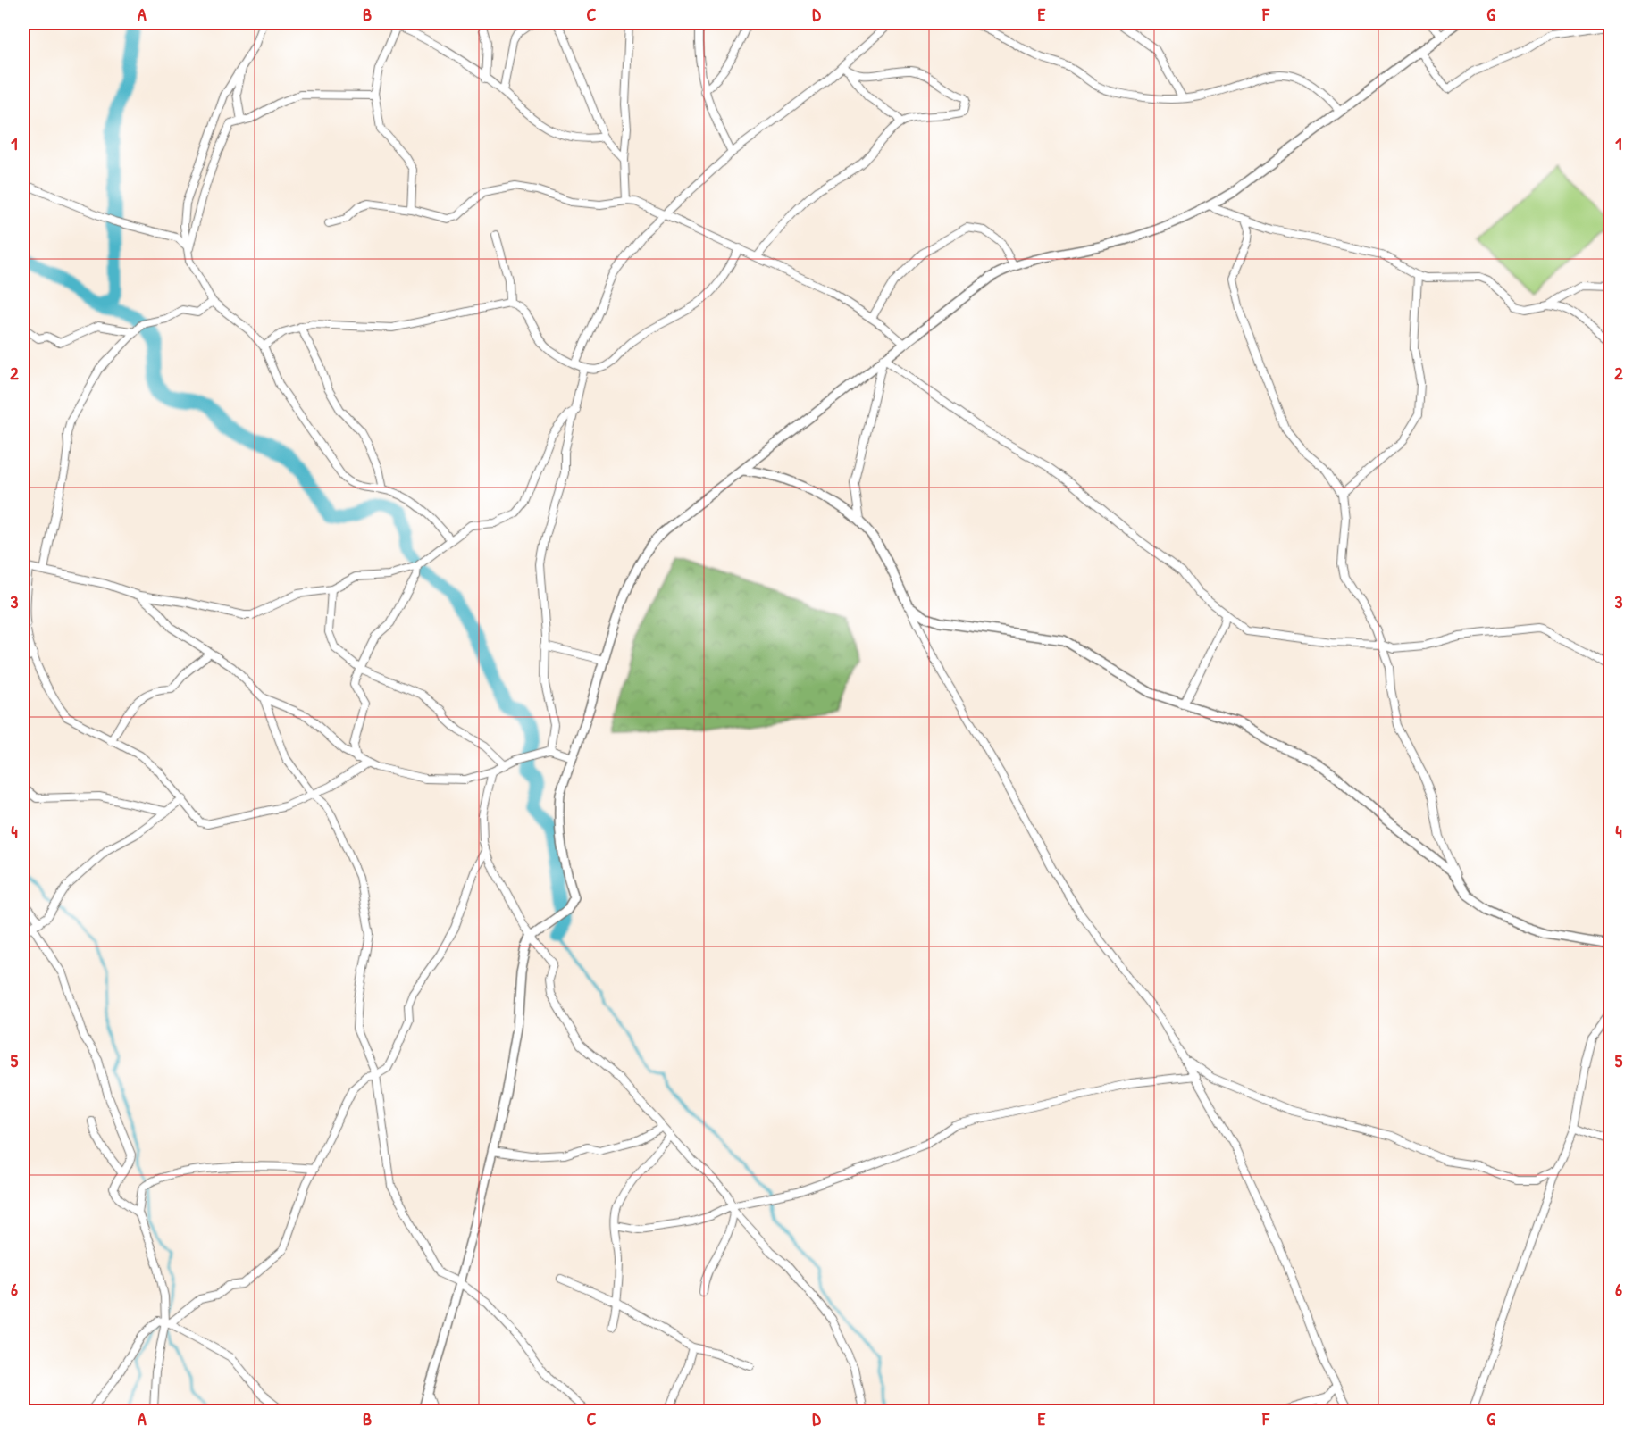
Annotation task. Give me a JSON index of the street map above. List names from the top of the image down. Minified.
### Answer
{"grid":{"columns":["A","B","C","D","E","F","G"],"rows":["1","2","3","4","5","6"]}}
